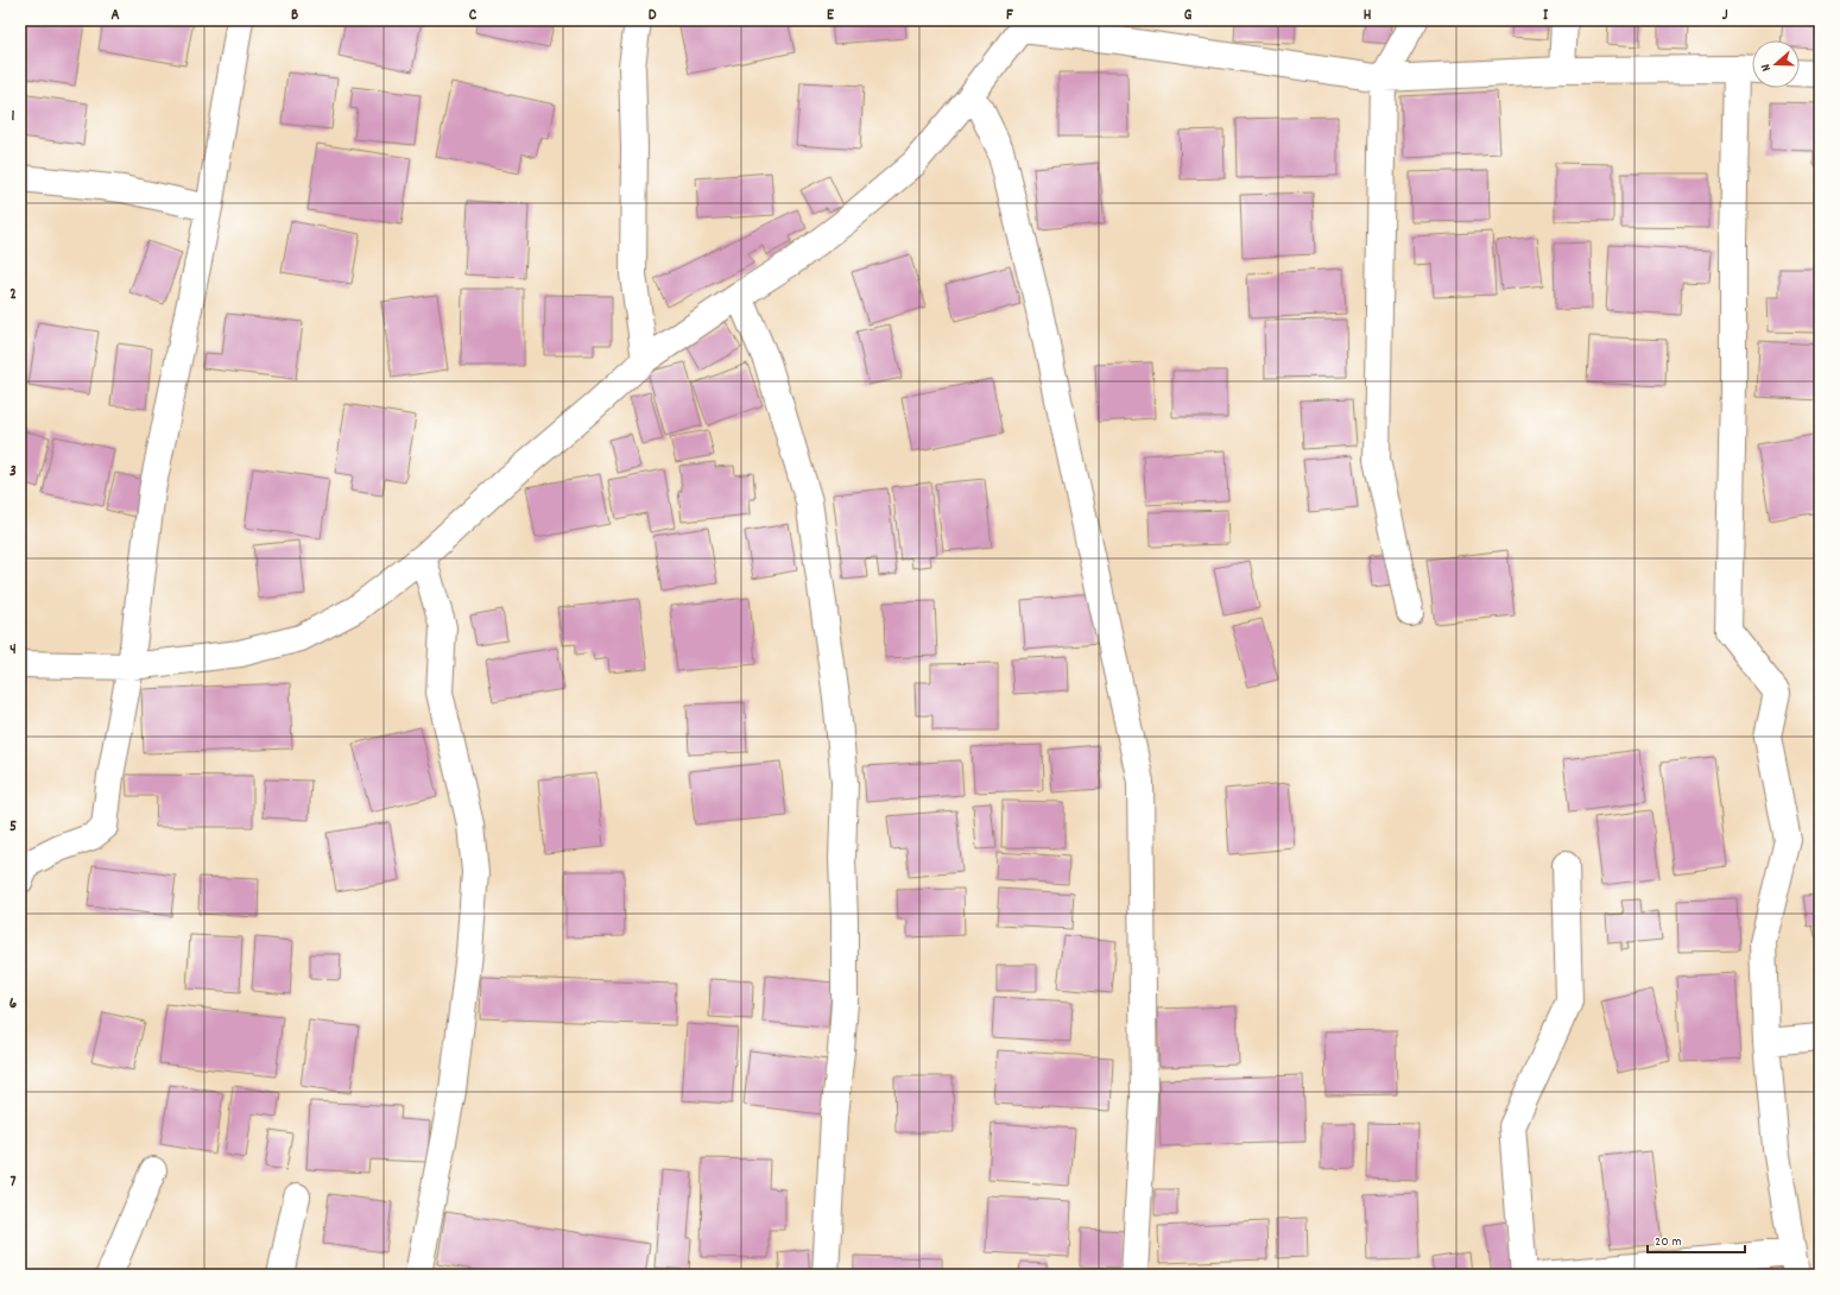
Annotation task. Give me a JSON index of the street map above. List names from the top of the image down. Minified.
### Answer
{"scale_bar":"20 m","north":"left","grid":{"columns":["A","B","C","D","E","F","G","H","I","J"],"rows":["1","2","3","4","5","6","7"]}}
